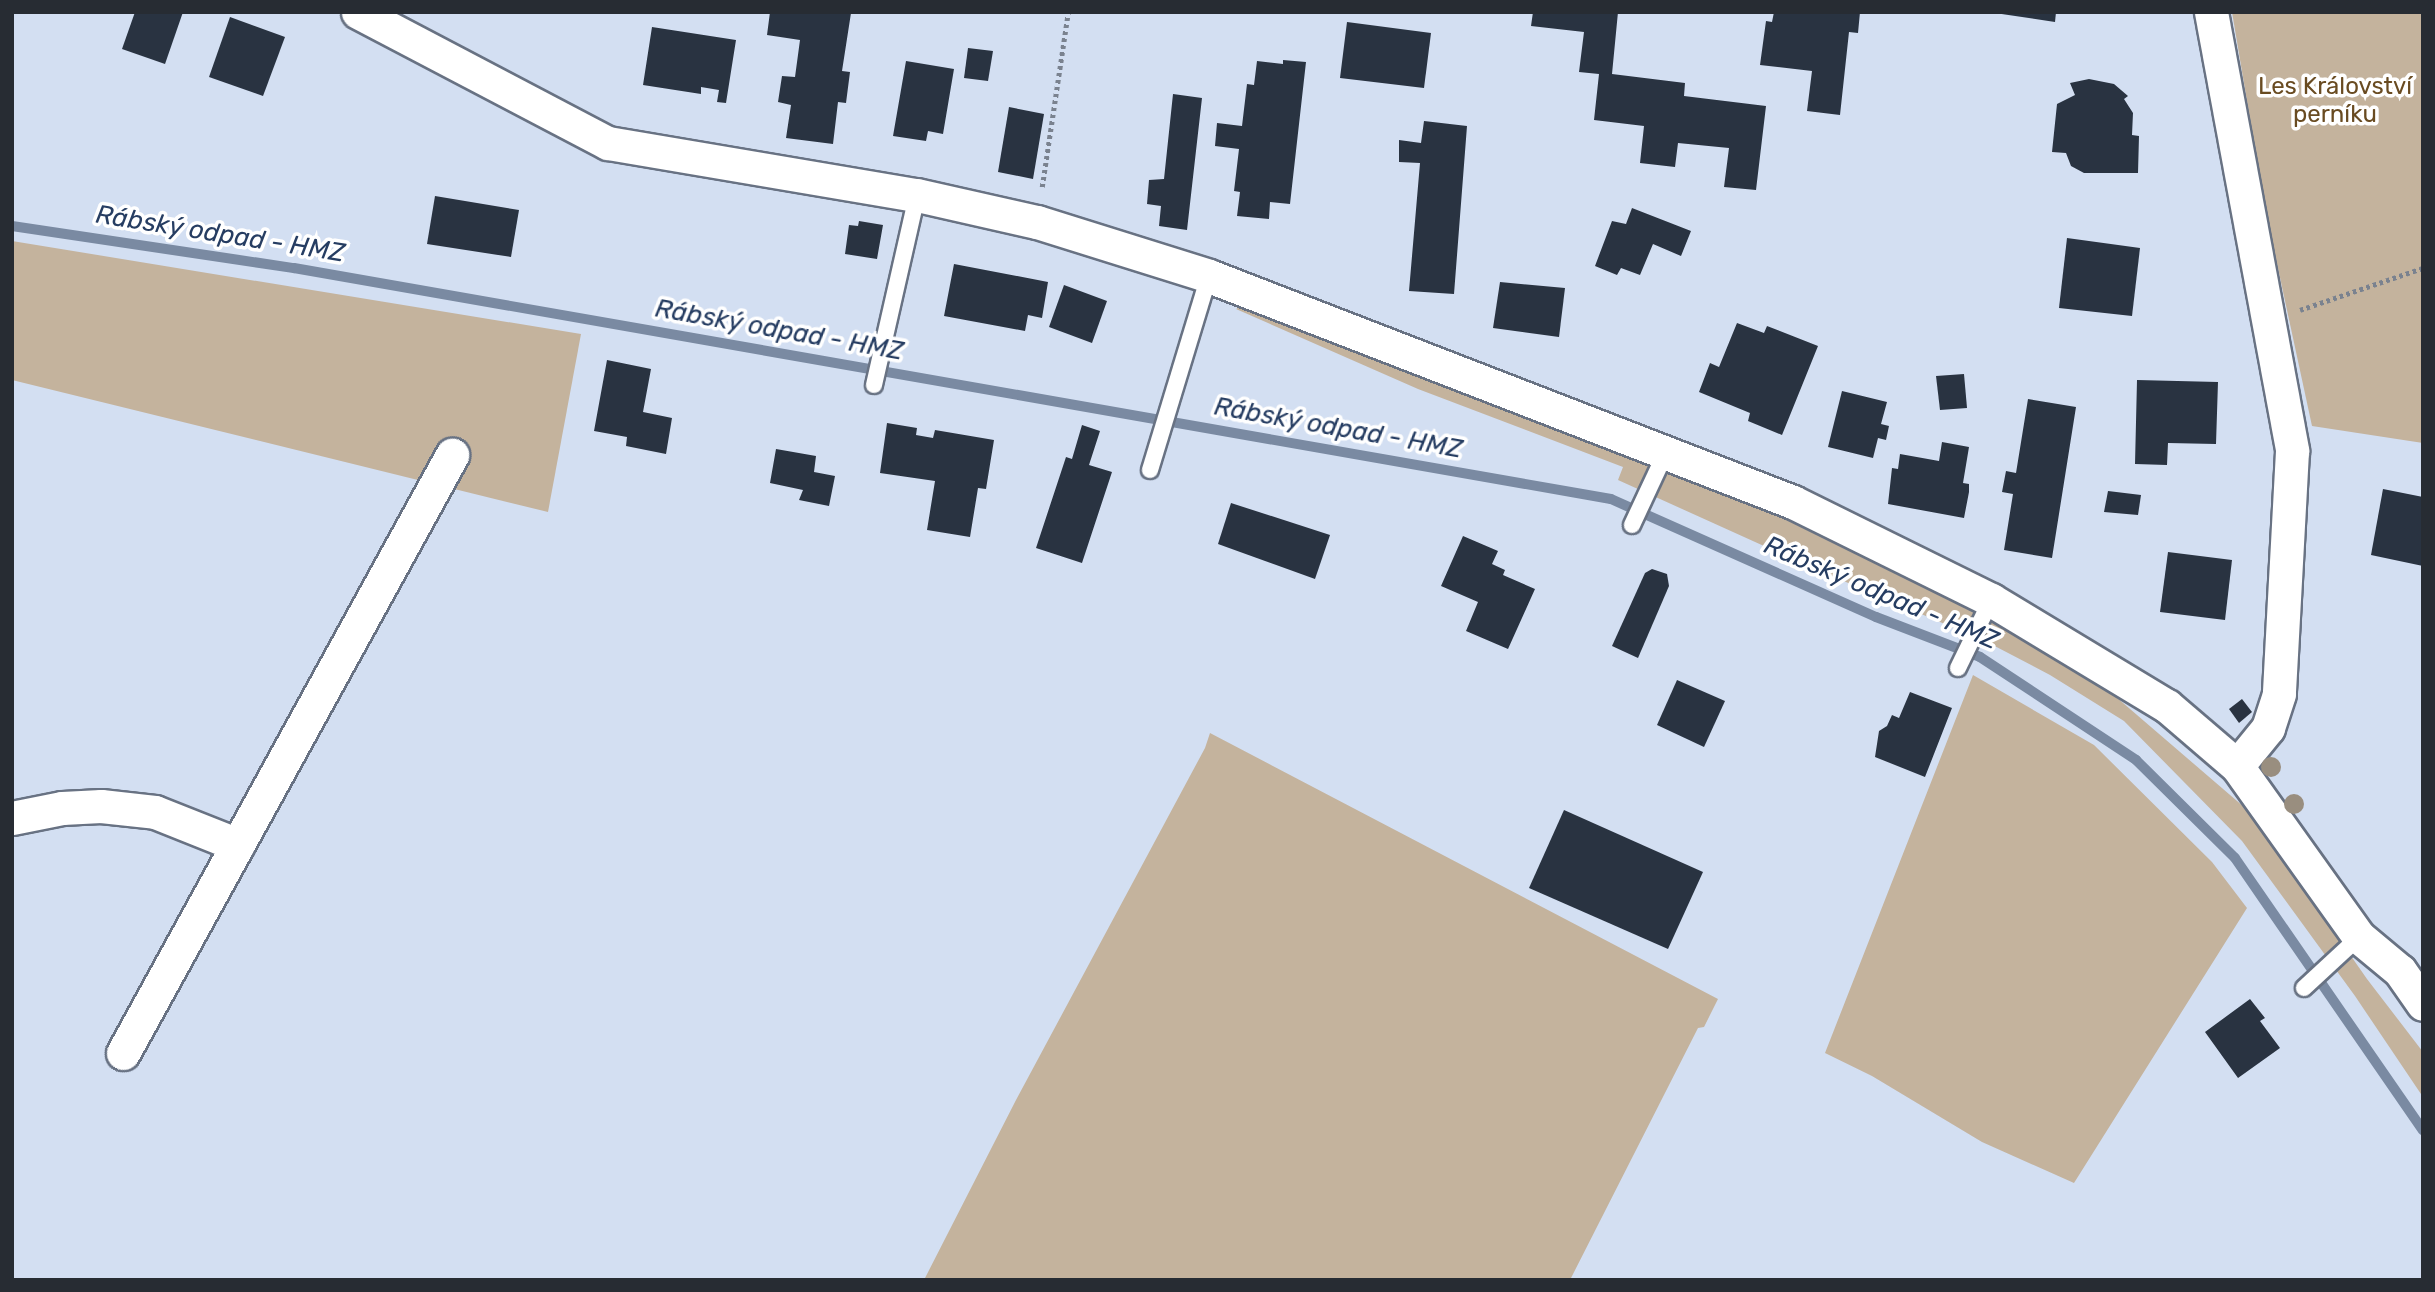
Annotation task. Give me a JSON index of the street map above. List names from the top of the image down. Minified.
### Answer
{"water":["Rábský odpad - HMZ"],"parks":["Les Království perníku"]}
